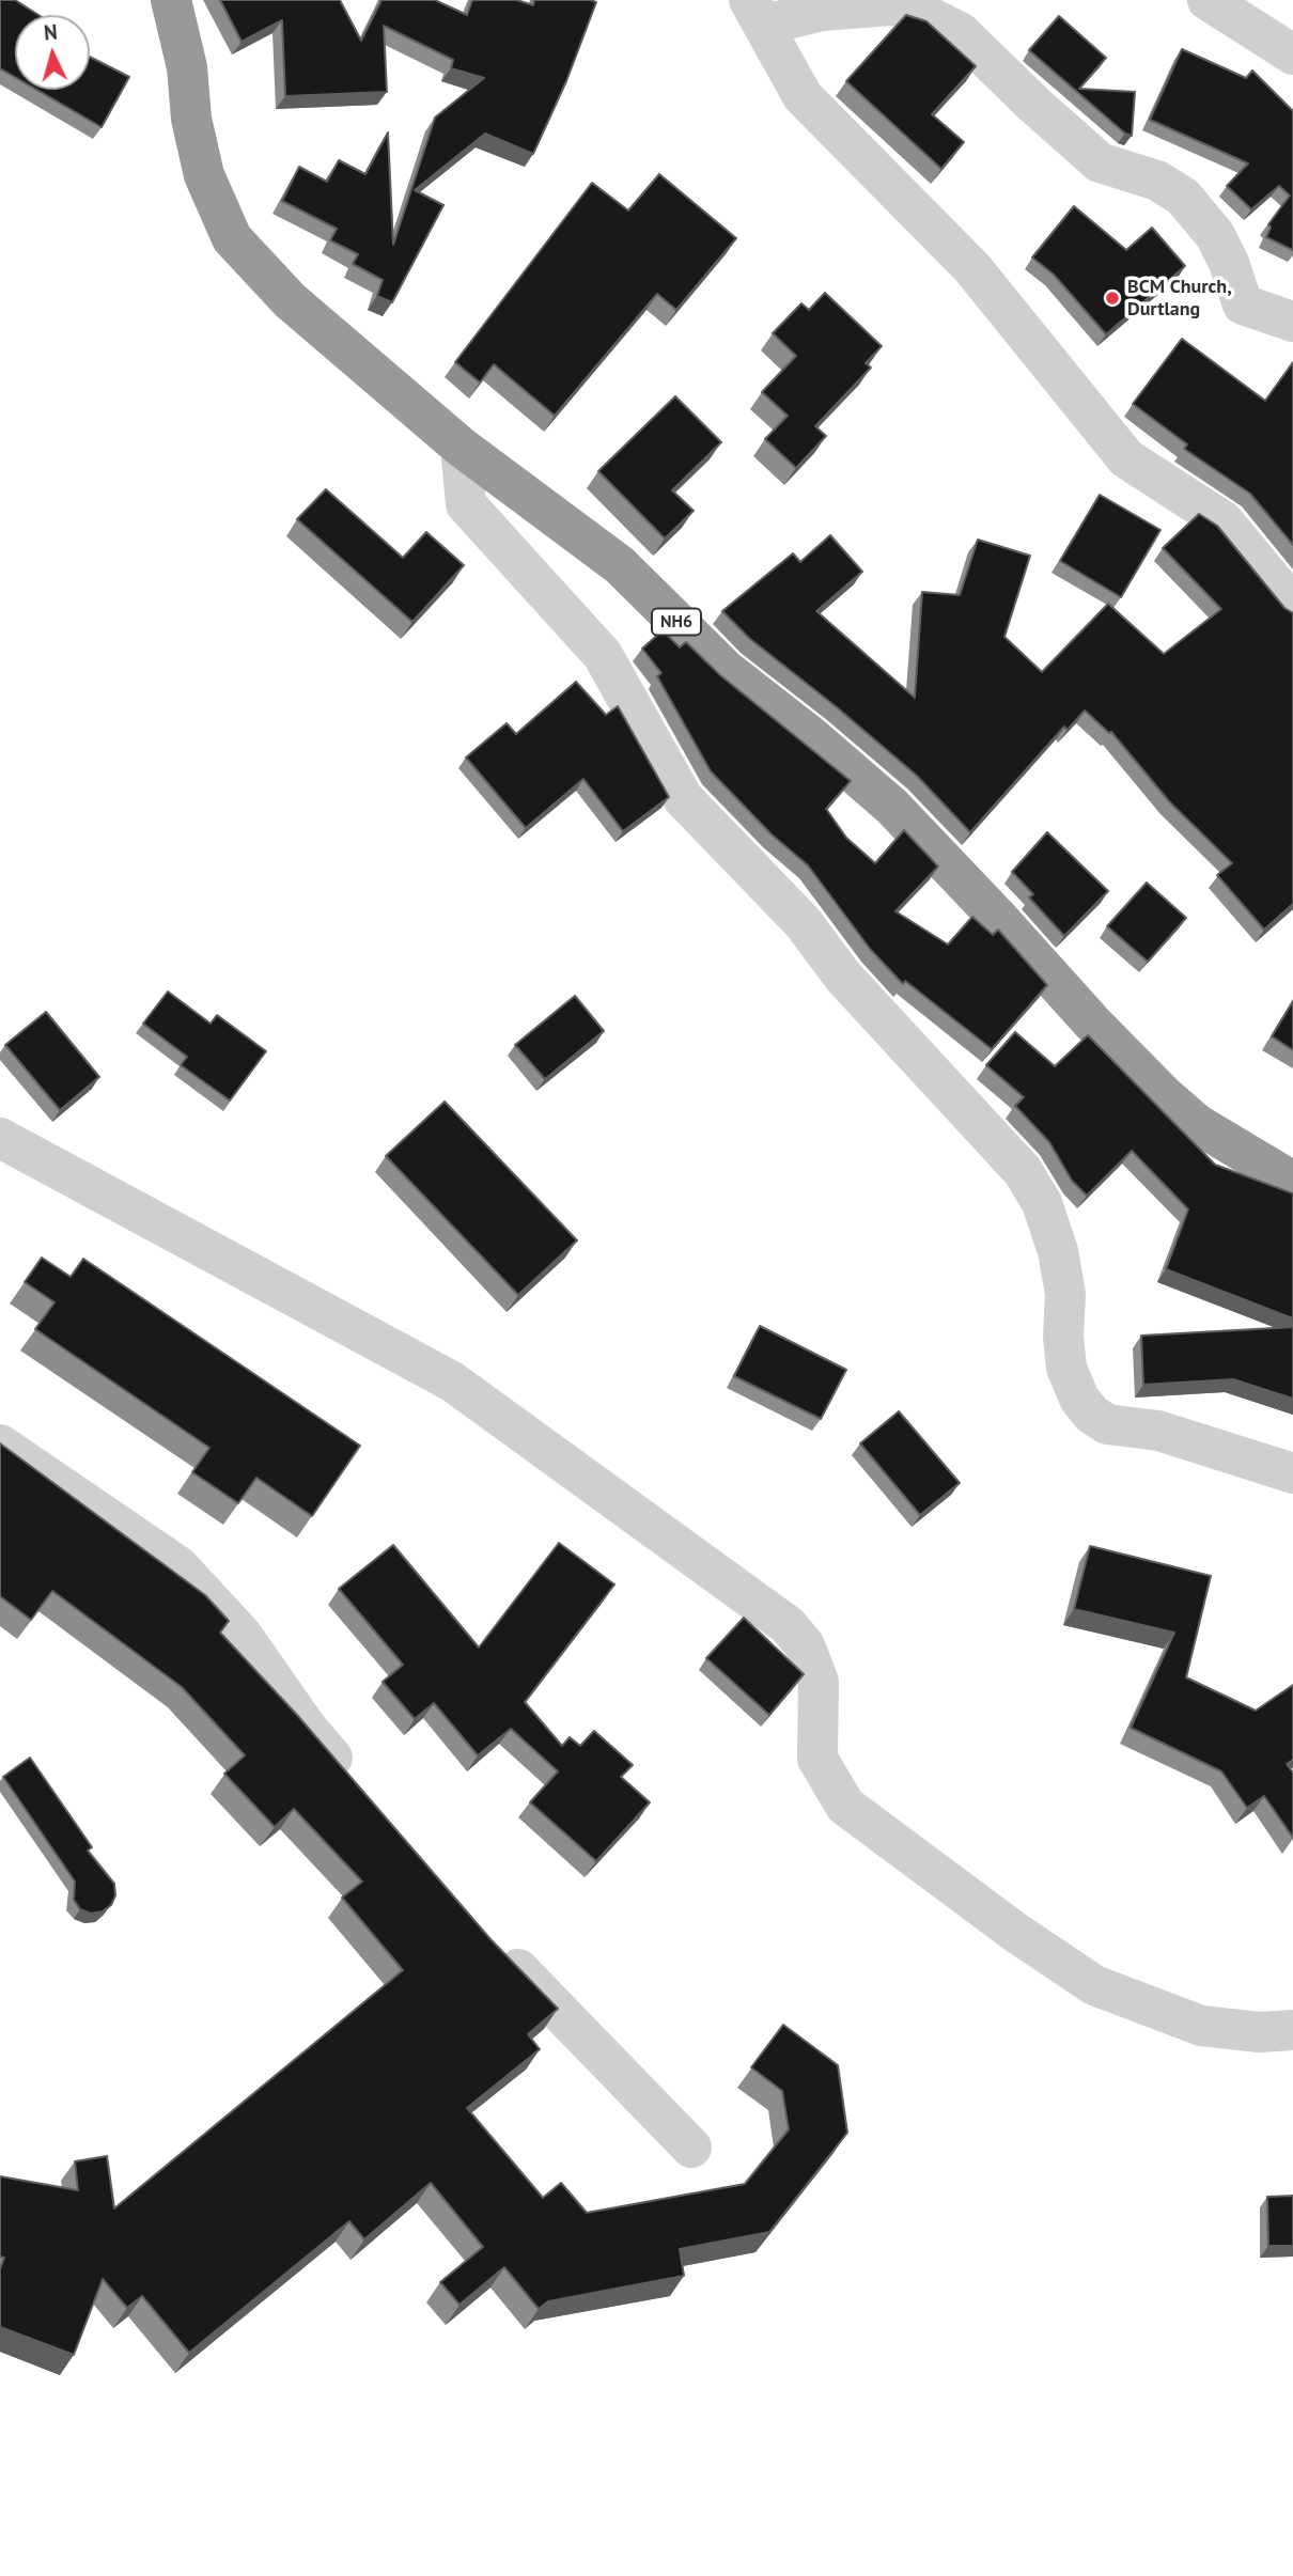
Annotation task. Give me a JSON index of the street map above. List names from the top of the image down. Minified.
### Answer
{"streets":{"highway":["NH6"]},"places":["BCM Church, Durtlang"],"north":"top"}
